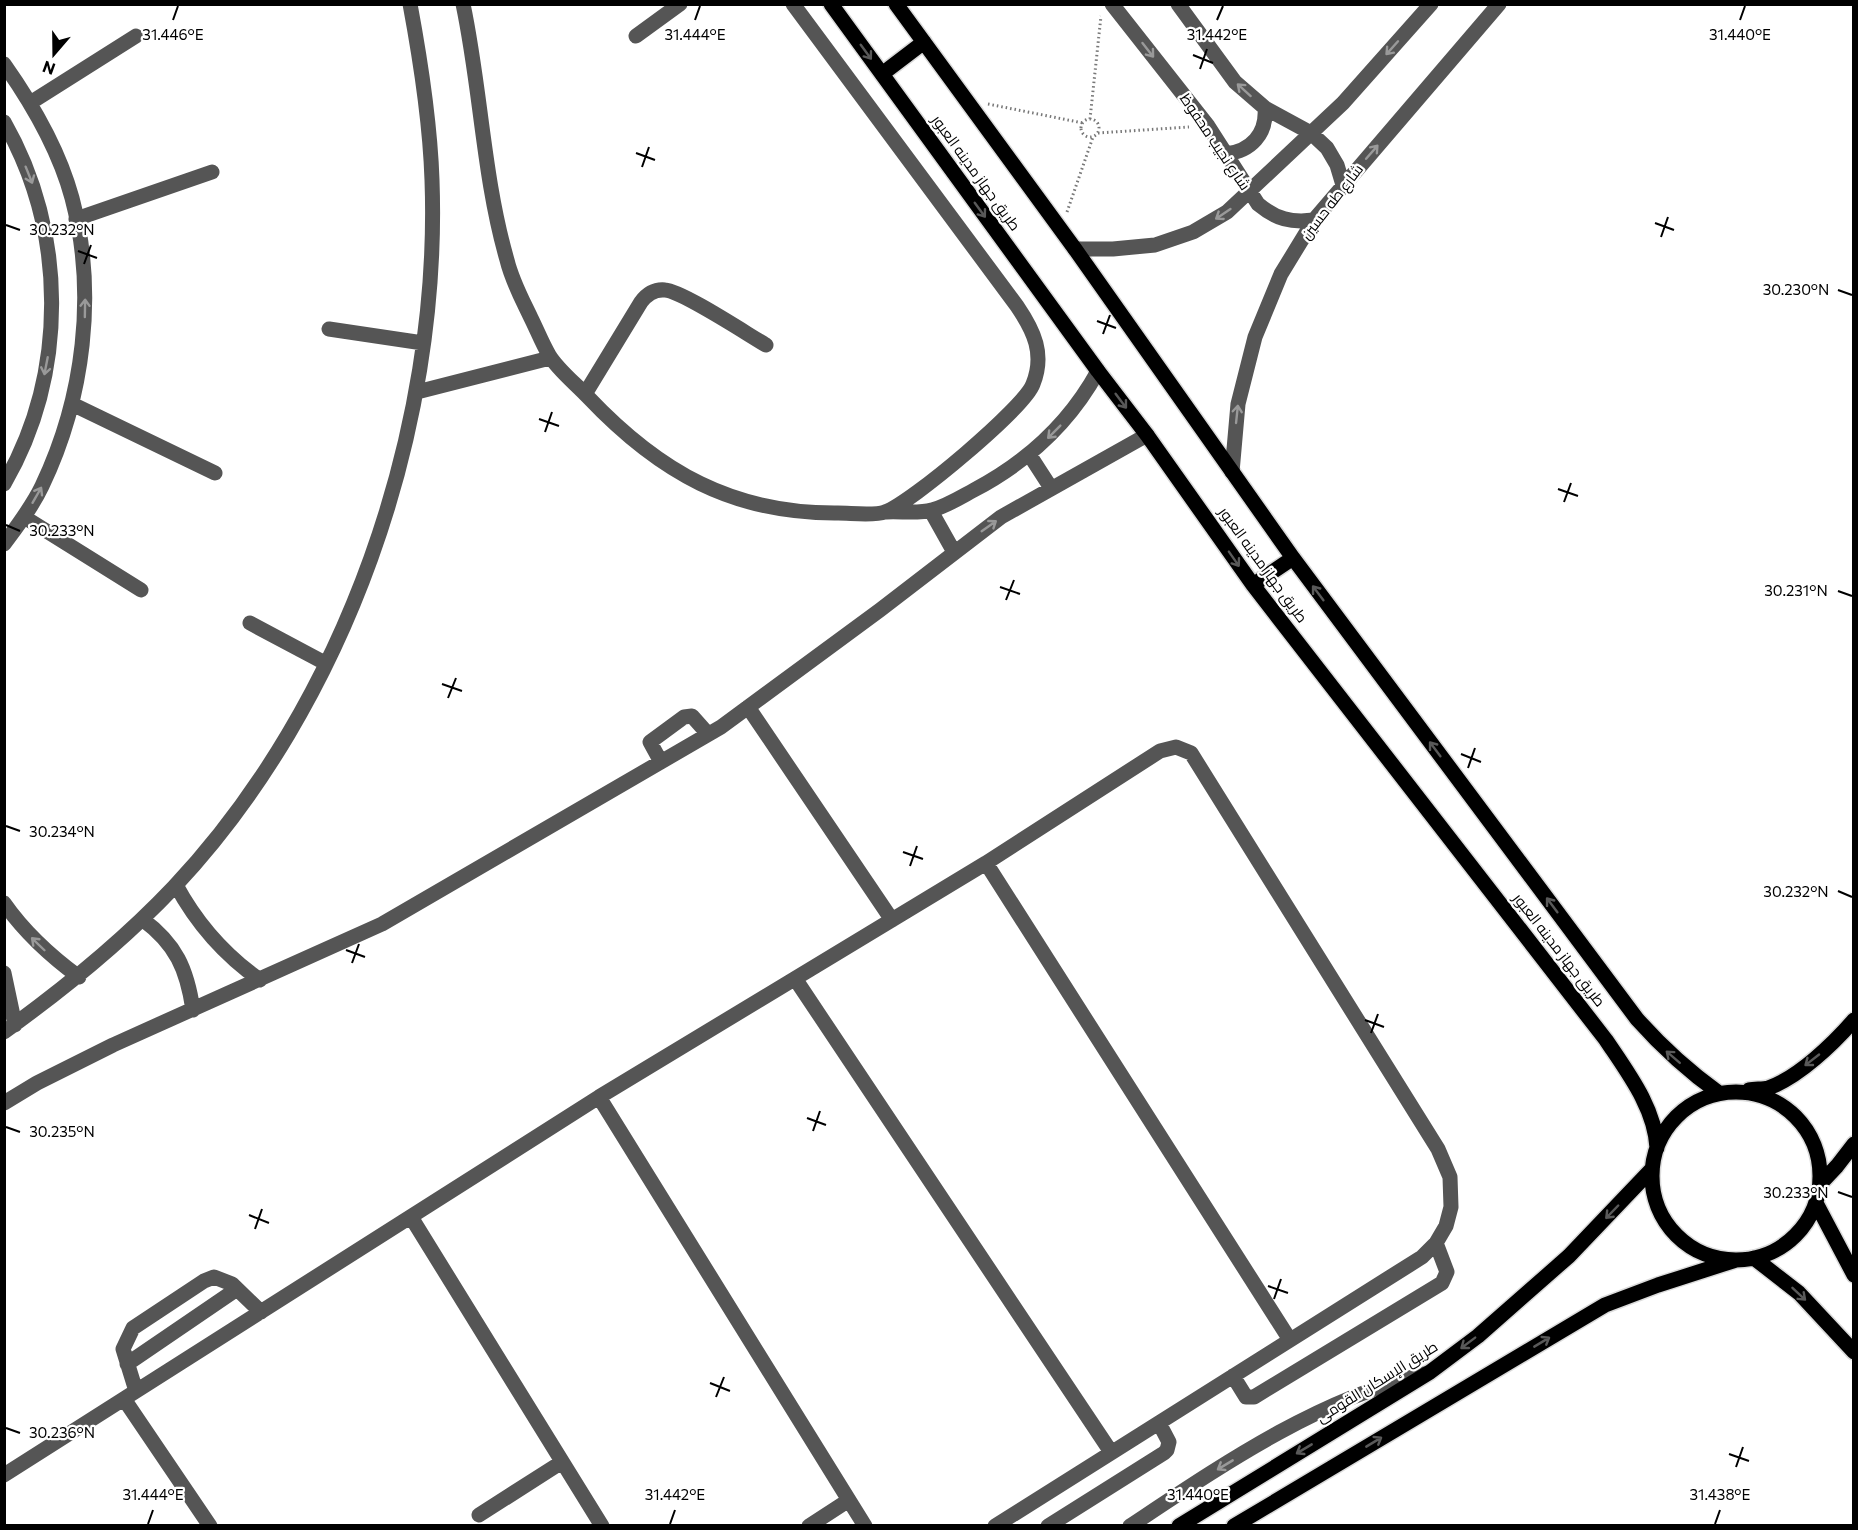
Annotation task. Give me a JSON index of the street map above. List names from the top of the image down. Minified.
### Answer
{"streets":{"main road":["طريق جهاز مدينه العبور","طريق الإسكان القومى"],"street":["شارع نجيب محفوظ","شارع طه حسين"]},"crossings":[["شارع نجيب محفوظ","شارع طه حسين"],["طريق جهاز مدينه العبور","شارع طه حسين"],["طريق جهاز مدينه العبور","طريق الإسكان القومى"]],"north":"bottom","coordinates":["31.446°E","31.444°E","31.442°E","31.440°E","30.232°N","30.230°N","30.233°N","30.231°N","30.234°N","30.235°N","30.236°N","31.438°E"]}
